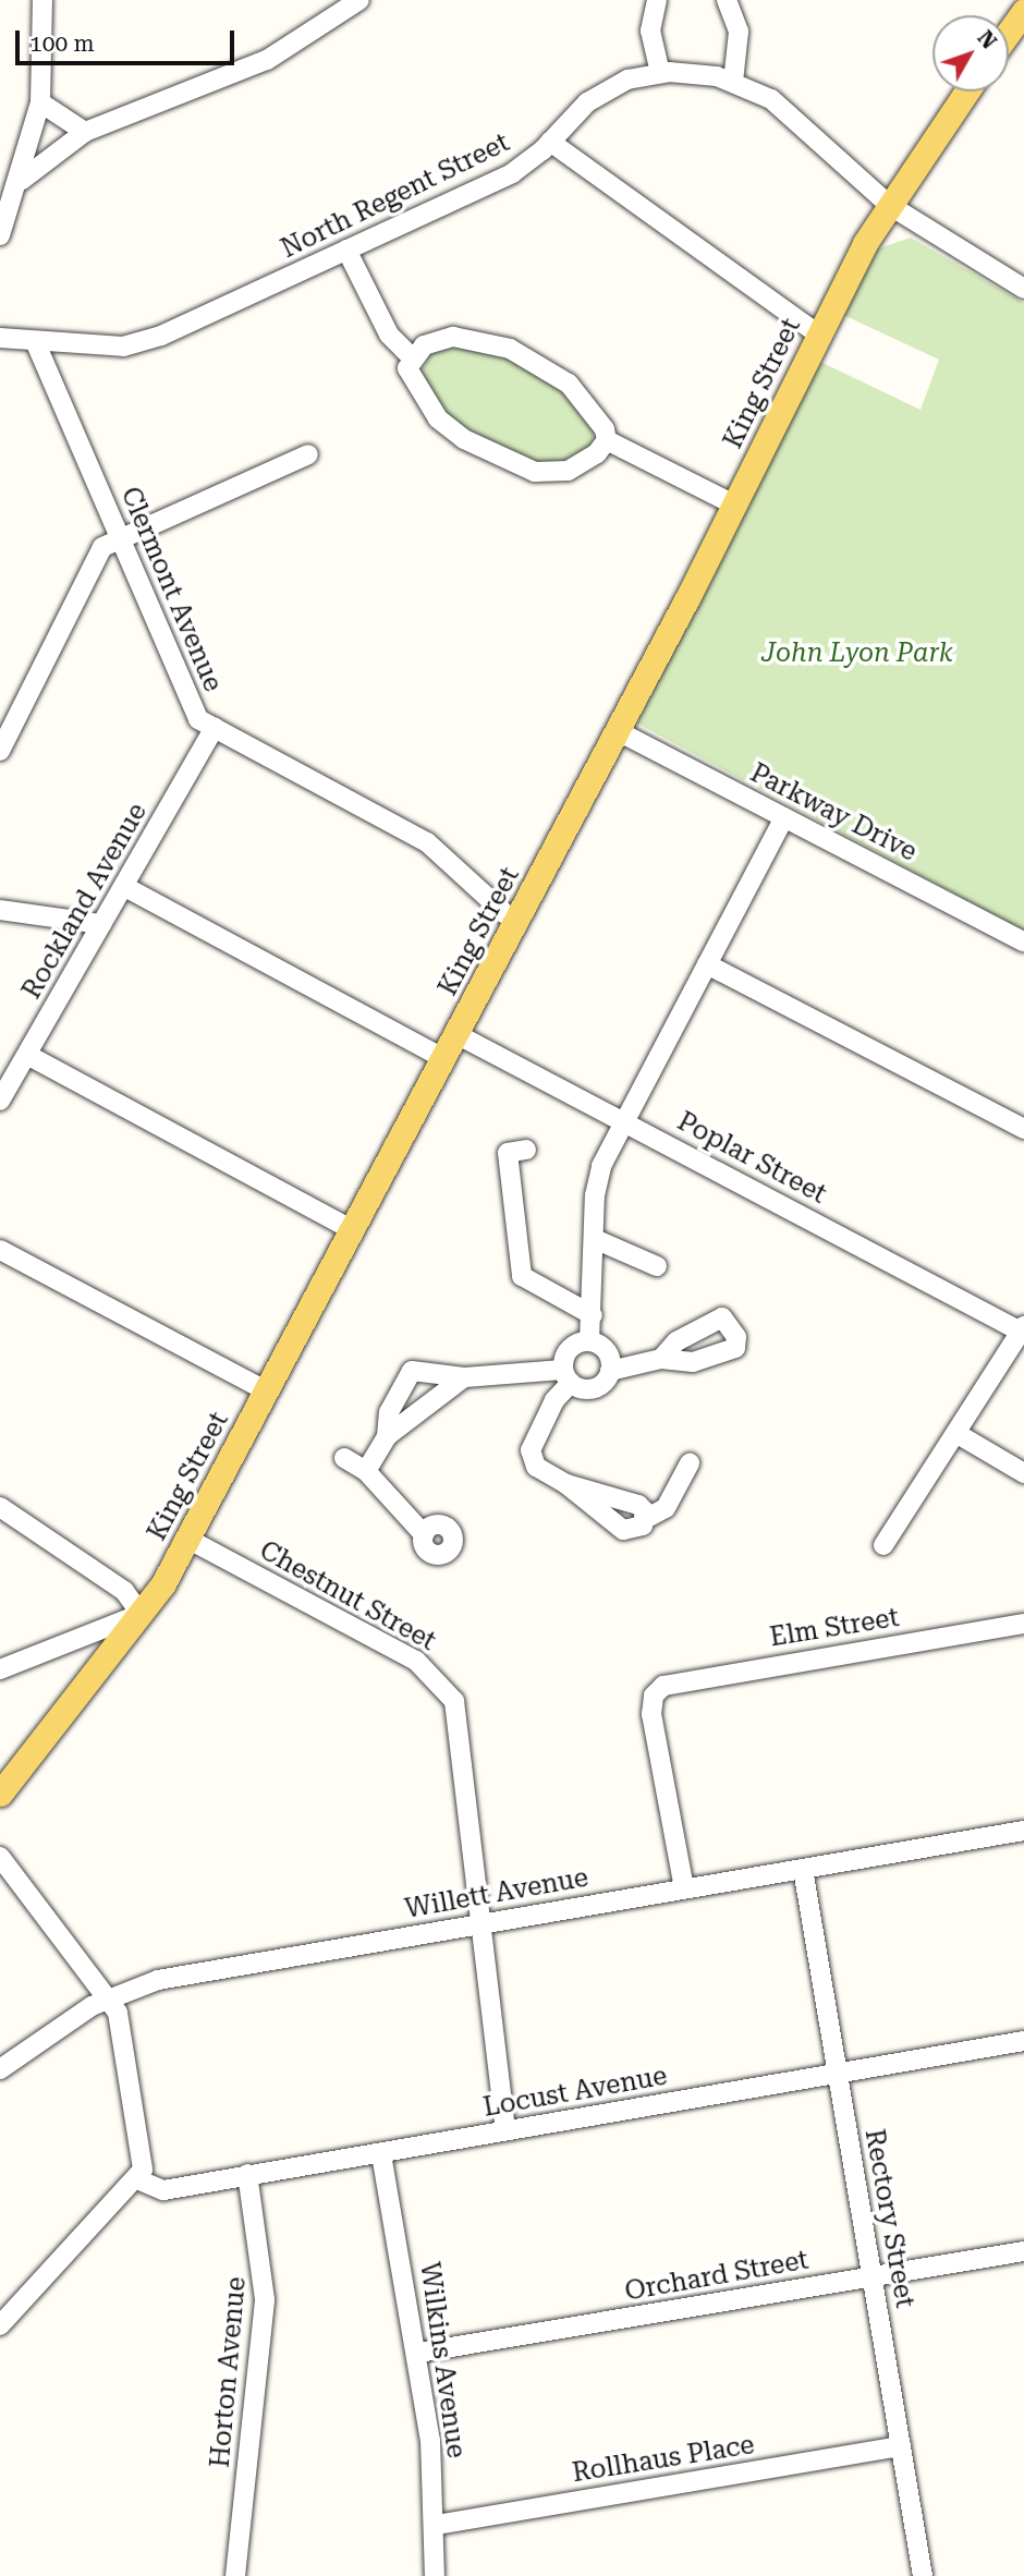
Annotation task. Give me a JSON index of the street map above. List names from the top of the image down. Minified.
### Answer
{"streets":{"main road":["King Street"],"street":["North Regent Street","Clermont Avenue","Parkway Drive","Rockland Avenue","Poplar Street","Chestnut Street","Elm Street","Willett Avenue","Locust Avenue","Rectory Street","Orchard Street","Wilkins Avenue","Horton Avenue","Rollhaus Place"]},"crossings":[["North Regent Street","King Street"],["North Regent Street","Clermont Avenue"],["King Street","Clermont Avenue"],["King Street","Parkway Drive"],["King Street","Poplar Street"],["King Street","Chestnut Street"],["Clermont Avenue","Rockland Avenue"],["Chestnut Street","Willett Avenue"],["Chestnut Street","Locust Avenue"],["Elm Street","Willett Avenue"],["Willett Avenue","Rectory Street"],["Locust Avenue","Rectory Street"],["Locust Avenue","Wilkins Avenue"],["Locust Avenue","Horton Avenue"],["Rectory Street","Orchard Street"],["Rectory Street","Rollhaus Place"],["Orchard Street","Wilkins Avenue"],["Wilkins Avenue","Rollhaus Place"]],"parks":["John Lyon Park"],"scale_bar":"100 m","north":"top right"}
